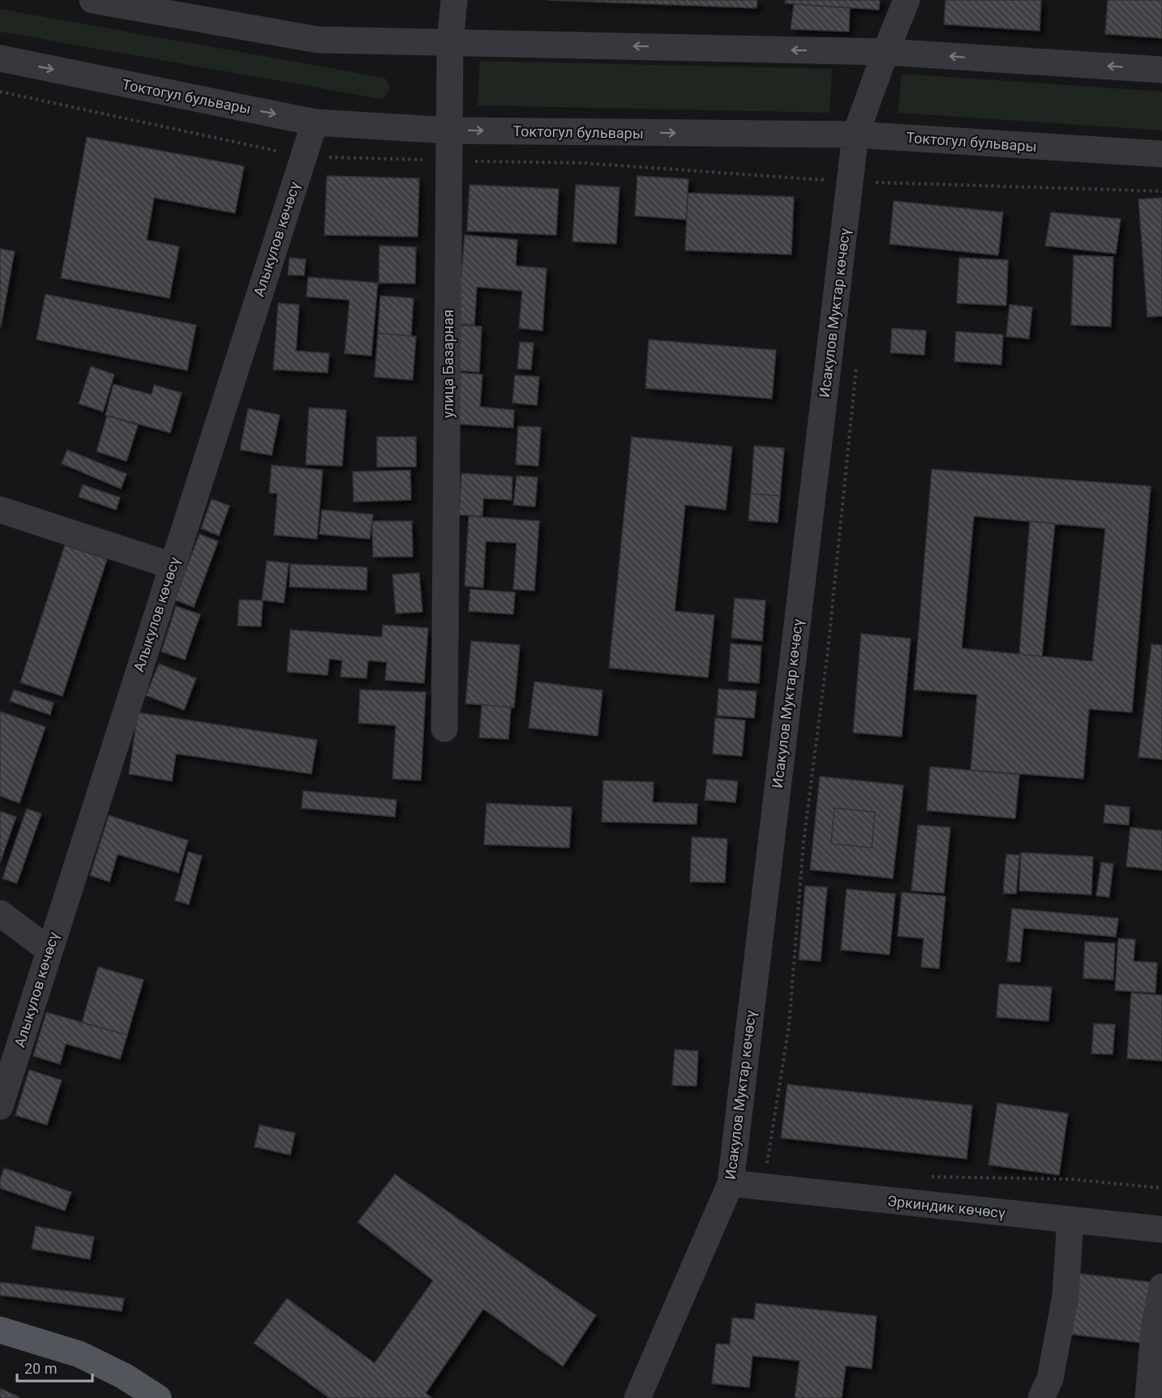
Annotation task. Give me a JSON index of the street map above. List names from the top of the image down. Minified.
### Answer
{"streets":{"street":["Токтогул бульвары","Алыкулов көчөсү","Исакулов Муктар көчөсү","улица Базарная","Эркиндик көчөсү"]},"crossings":[["Токтогул бульвары","Алыкулов көчөсү"],["Токтогул бульвары","Исакулов Муктар көчөсү"],["Токтогул бульвары","улица Базарная"],["Исакулов Муктар көчөсү","Эркиндик көчөсү"]],"scale_bar":"20 m"}
